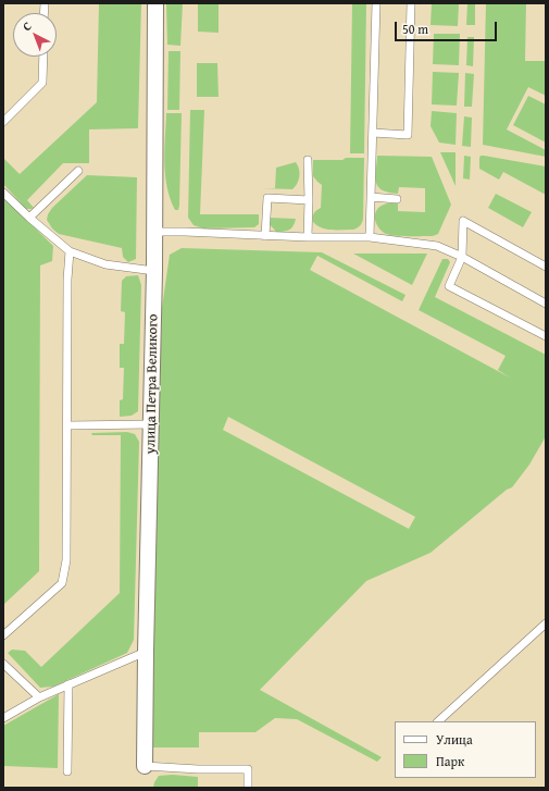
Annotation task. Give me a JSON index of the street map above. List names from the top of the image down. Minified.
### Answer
{"streets":{"street":["улица Петра Великого"]},"legend":["Улица","Парк"],"scale_bar":"50 m","north":"top left"}
